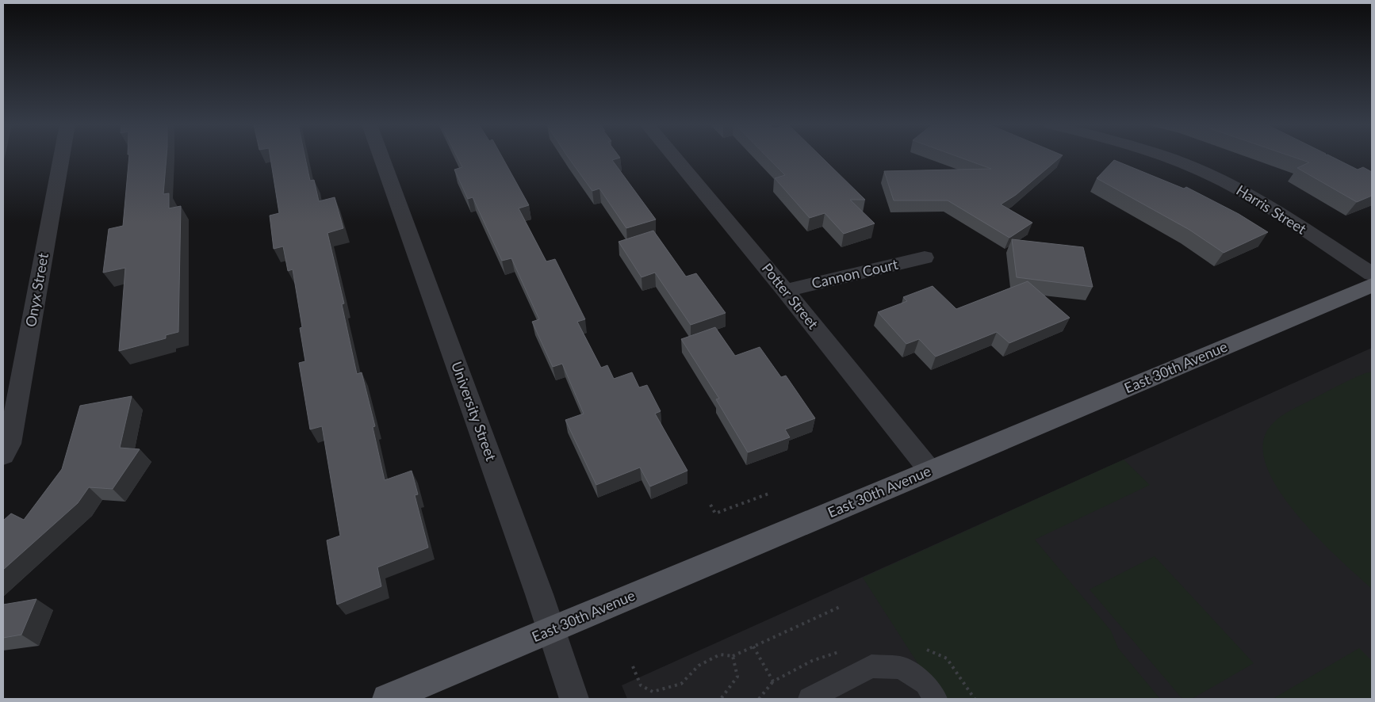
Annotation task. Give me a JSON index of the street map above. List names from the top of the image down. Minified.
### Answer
{"streets":{"main road":["East 30th Avenue"],"street":["Harris Street","Cannon Court","Onyx Street","Potter Street","University Street"]},"crossings":[["Cannon Court","Potter Street"],["Potter Street","East 30th Avenue"],["East 30th Avenue","University Street"]]}
